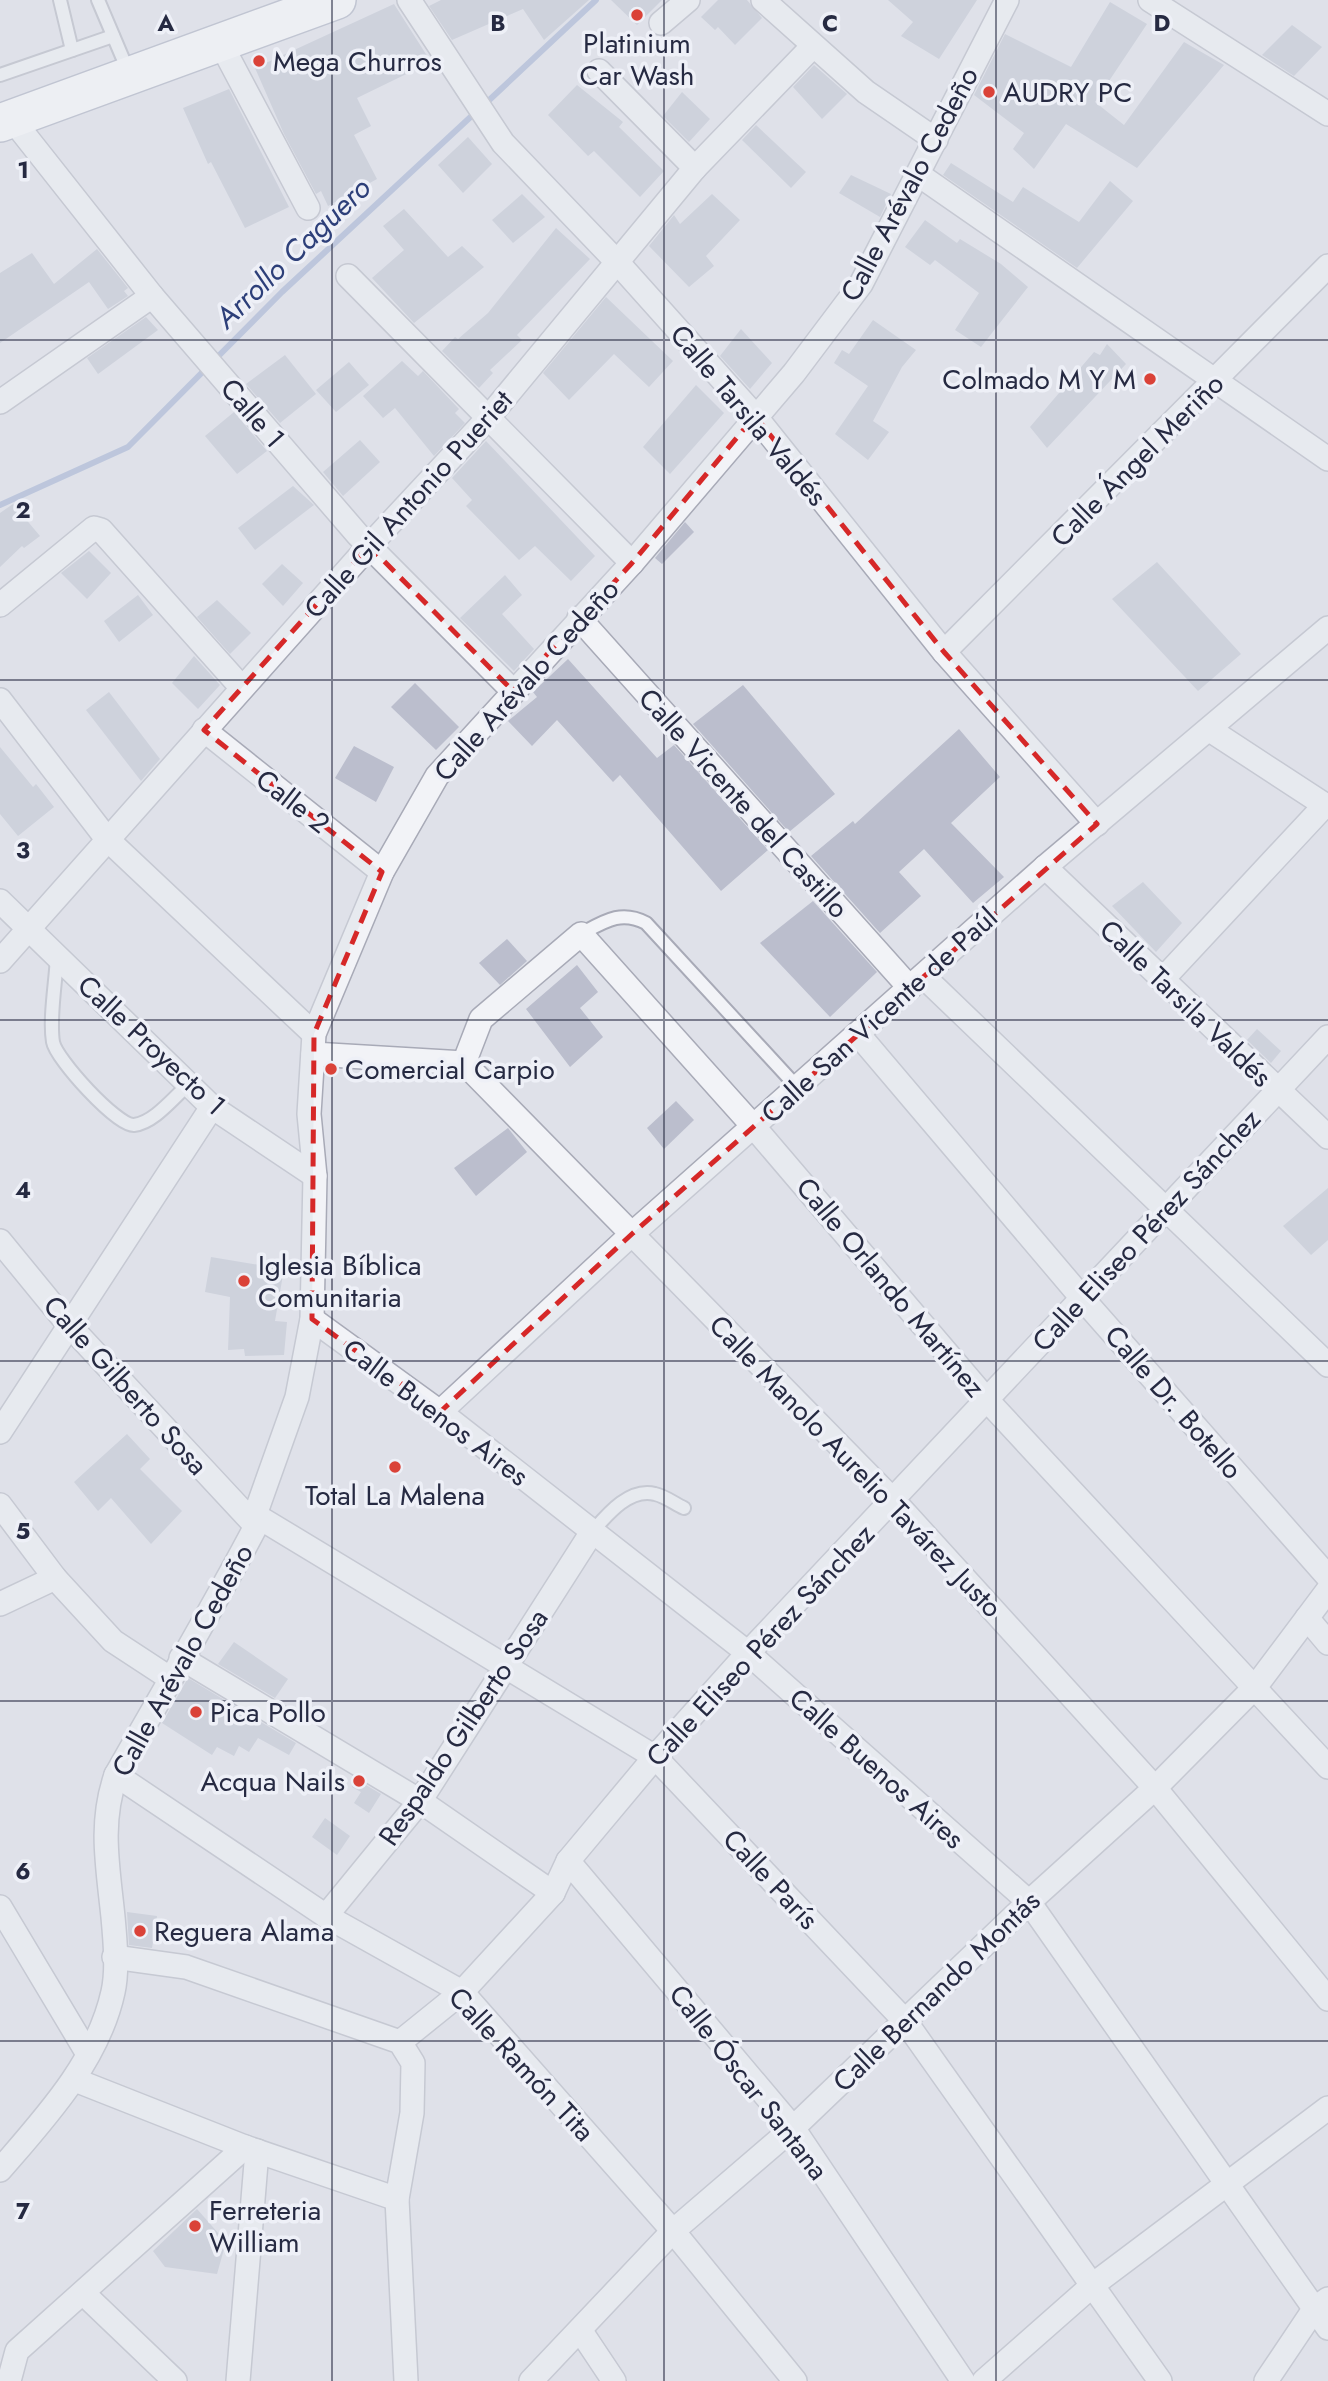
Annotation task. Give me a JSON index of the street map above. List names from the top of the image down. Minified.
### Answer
{"streets":{"street":["Calle Arévalo Cedeño","Calle 1","Calle Tarsila Valdés","Calle Ángel Meriño","Calle Gil Antonio Pueriet","Calle 2","Calle Vicente del Castillo","Calle San Vicente de Paúl","Calle Proyecto 1","Calle Eliseo Pérez Sánchez","Calle Orlando Martínez","Calle Gilberto Sosa","Calle Dr. Botello","Calle Buenos Aires","Calle Manolo Aurelio Tavárez Justo","Respaldo Gilberto Sosa","Calle París","Calle Bernando Montás","Calle Ramón Tita","Calle Óscar Santana"]},"crossings":[["Calle Arévalo Cedeño","Calle 1"],["Calle Arévalo Cedeño","Calle Tarsila Valdés"],["Calle Arévalo Cedeño","Calle 2"],["Calle Arévalo Cedeño","Calle Vicente del Castillo"],["Calle Arévalo Cedeño","Calle Proyecto 1"],["Calle Arévalo Cedeño","Calle Gilberto Sosa"],["Calle Arévalo Cedeño","Calle Buenos Aires"],["Calle Arévalo Cedeño","Calle París"],["Calle Arévalo Cedeño","Calle Ramón Tita"],["Calle 1","Calle Gil Antonio Pueriet"],["Calle Tarsila Valdés","Calle Ángel Meriño"],["Calle Tarsila Valdés","Calle Gil Antonio Pueriet"],["Calle Tarsila Valdés","Calle San Vicente de Paúl"],["Calle Tarsila Valdés","Calle Eliseo Pérez Sánchez"],["Calle Gil Antonio Pueriet","Calle 2"],["Calle Gil Antonio Pueriet","Calle Proyecto 1"],["Calle Vicente del Castillo","Calle San Vicente de Paúl"],["Calle Vicente del Castillo","Calle Eliseo Pérez Sánchez"],["Calle San Vicente de Paúl","Calle Orlando Martínez"],["Calle San Vicente de Paúl","Calle Dr. Botello"],["Calle San Vicente de Paúl","Calle Buenos Aires"],["Calle San Vicente de Paúl","Calle Manolo Aurelio Tavárez Justo"],["Calle Eliseo Pérez Sánchez","Calle Orlando Martínez"],["Calle Eliseo Pérez Sánchez","Calle Dr. Botello"],["Calle Eliseo Pérez Sánchez","Calle Buenos Aires"],["Calle Eliseo Pérez Sánchez","Calle Manolo Aurelio Tavárez Justo"],["Calle Eliseo Pérez Sánchez","Calle París"],["Calle Eliseo Pérez Sánchez","Calle Ramón Tita"],["Calle Eliseo Pérez Sánchez","Calle Óscar Santana"],["Calle Orlando Martínez","Calle Bernando Montás"],["Calle Gilberto Sosa","Calle París"],["Calle Buenos Aires","Respaldo Gilberto Sosa"],["Calle Buenos Aires","Calle Bernando Montás"],["Calle Manolo Aurelio Tavárez Justo","Calle Bernando Montás"],["Respaldo Gilberto Sosa","Calle París"],["Respaldo Gilberto Sosa","Calle Ramón Tita"],["Calle París","Calle Bernando Montás"],["Calle Bernando Montás","Calle Ramón Tita"],["Calle Bernando Montás","Calle Óscar Santana"]],"water":["Arrollo Caguero"],"places":["Platinium Car Wash","Mega Churros","AUDRY PC","Colmado M Y M","Comercial Carpio","Iglesia Bíblica Comunitaria","Total La Malena","Pica Pollo","Acqua Nails","Reguera Alama","Ferreteria William"],"grid":{"columns":["A","B","C","D"],"rows":["1","2","3","4","5","6","7"]}}
